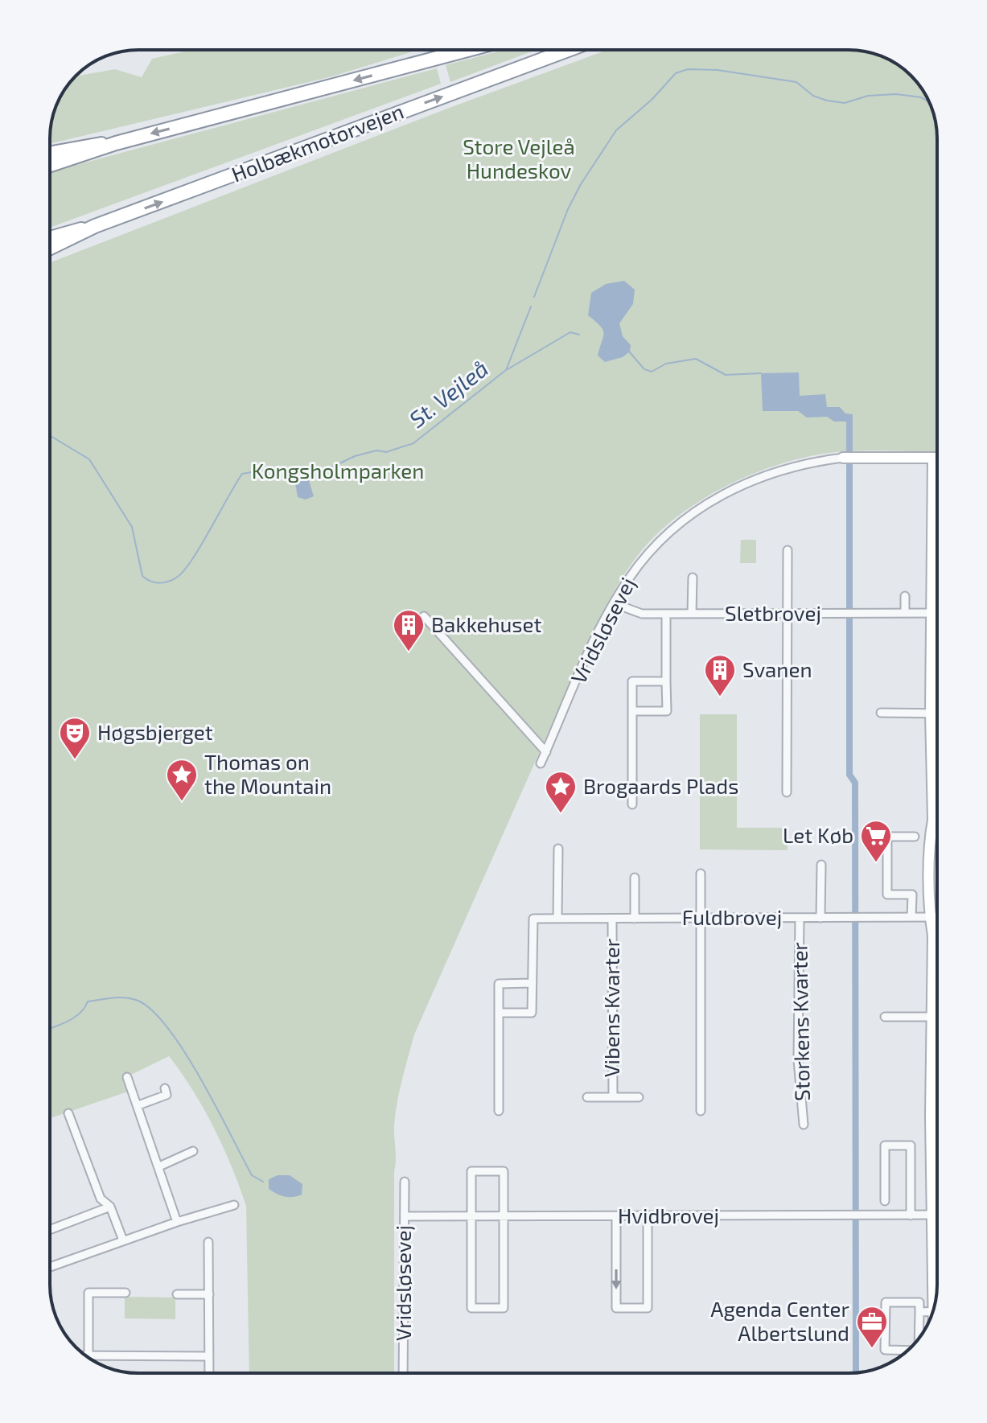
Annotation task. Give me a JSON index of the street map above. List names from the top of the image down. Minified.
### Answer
{"streets":{"highway":["Holbækmotorvejen"],"street":["Sletbrovej","Vridsløsevej","Fuldbrovej","Vibens Kvarter","Storkens Kvarter","Hvidbrovej"]},"crossings":[["Sletbrovej","Vridsløsevej"],["Vridsløsevej","Hvidbrovej"],["Fuldbrovej","Vibens Kvarter"],["Fuldbrovej","Storkens Kvarter"]],"water":["St. Vejleå"],"parks":["Store Vejleå Hundeskov","Kongsholmparken"],"places":{"building":["Bakkehuset","Svanen"],"theatre":["Høgsbjerget"],"place":["Thomas on the Mountain","Brogaards Plads"],"supermarket":["Let Køb"],"office":["Agenda Center Albertslund"]}}
